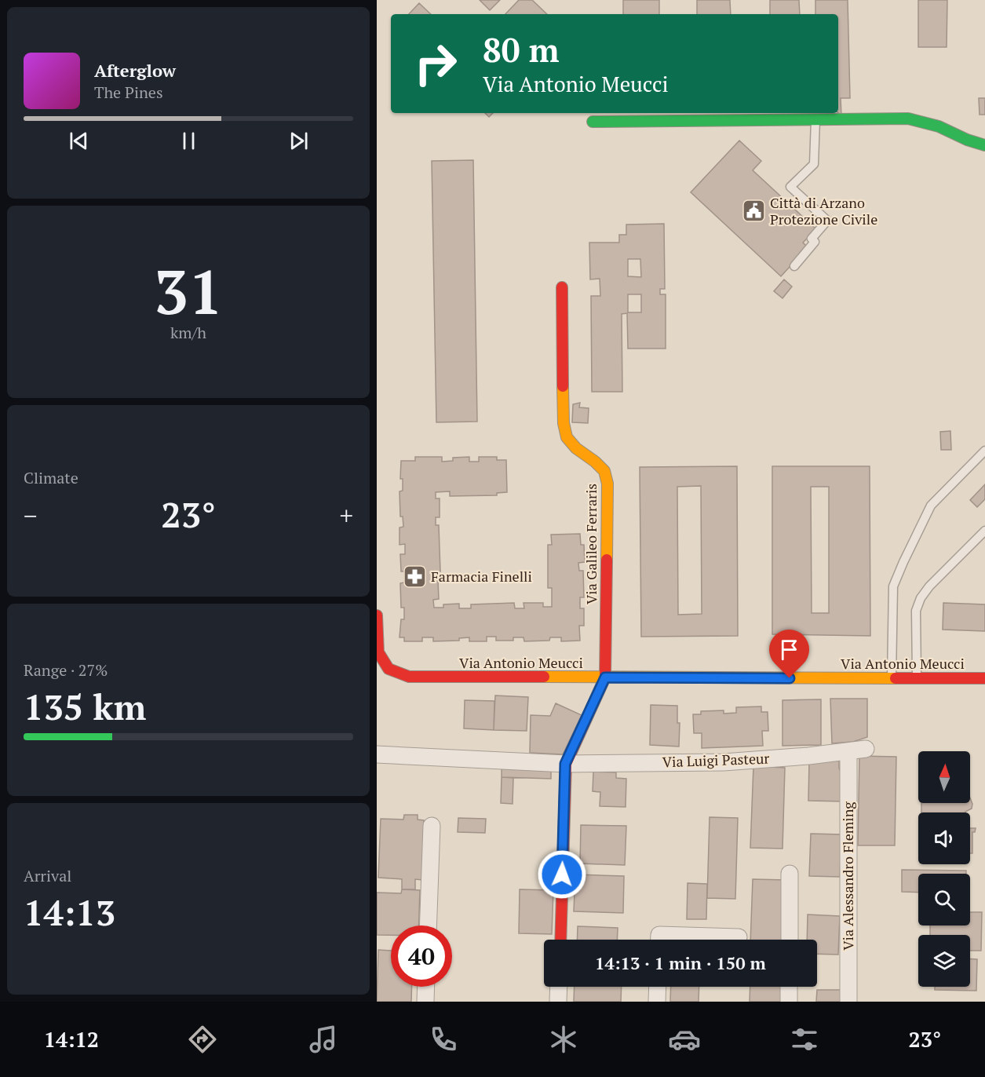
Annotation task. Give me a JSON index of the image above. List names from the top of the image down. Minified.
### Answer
{"streets":{"street":["Via Galileo Ferraris","Via Antonio Meucci","Via Luigi Pasteur","Via Alessandro Fleming"]},"crossings":[["Via Galileo Ferraris","Via Antonio Meucci"],["Via Luigi Pasteur","Via Alessandro Fleming"]],"places":{"public building":["Città di Arzano Protezione Civile"],"pharmacy":["Farmacia Finelli"]},"north":"top","page":{"turn":["80 m","Via Antonio Meucci"],"song":["Afterglow","The Pines"],"tile":[["31","km/h"],"Climate",["Range · 27%","135 km"],["Arrival","14:13"]],"heat":["−","23°","+"],"limit":"40","trip":"14:13 · 1 min · 150 m","tabs":["14:12","23°"]}}
